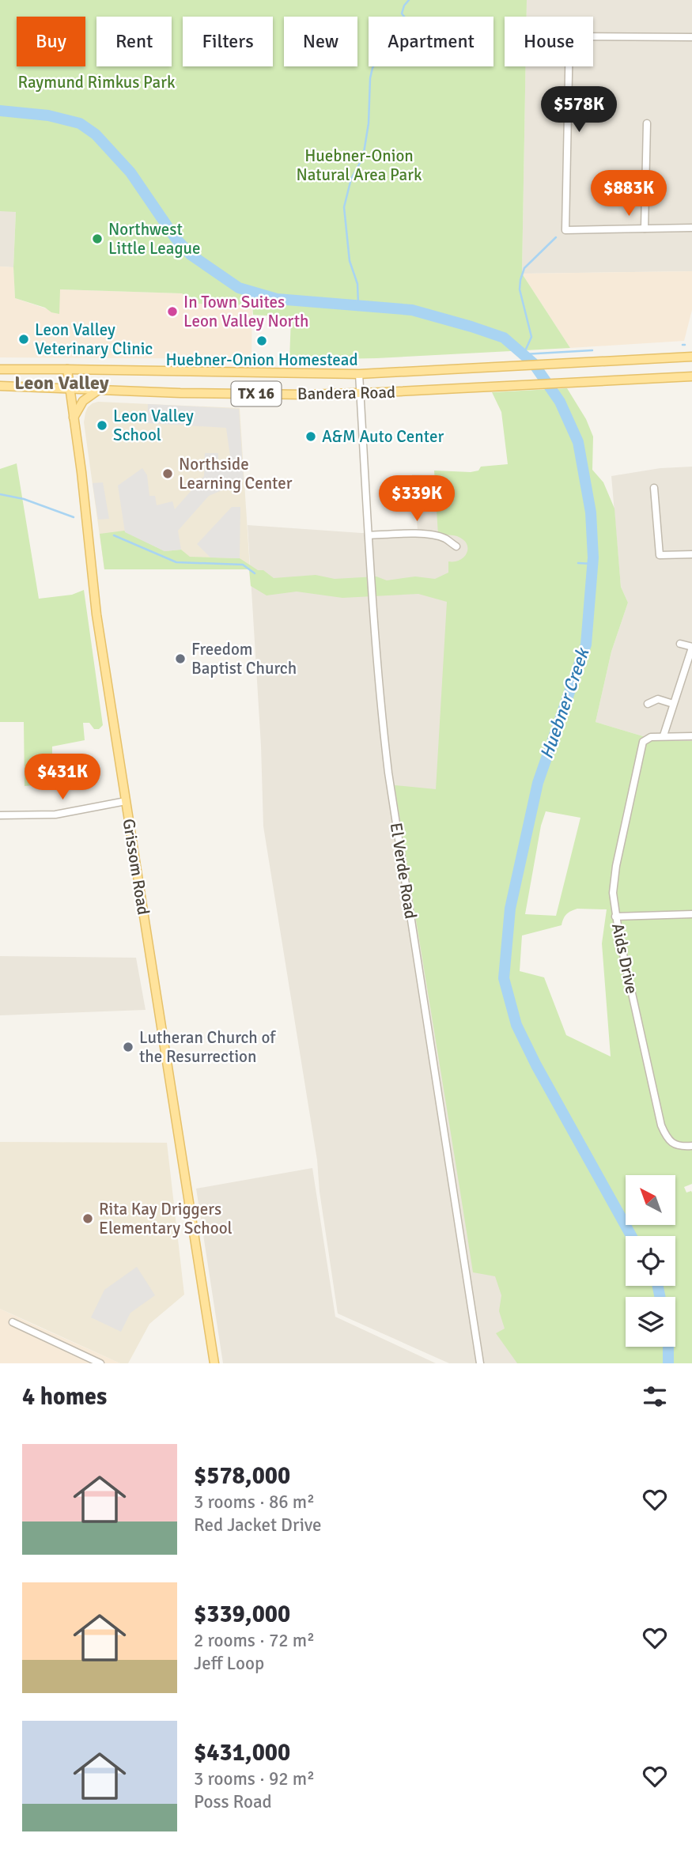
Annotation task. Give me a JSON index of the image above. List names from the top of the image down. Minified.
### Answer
{"streets":{"main road":["Bandera Road","TX 16","Grissom Road"],"street":["El Verde Road","Aids Drive"]},"crossings":[["Bandera Road","Grissom Road"],["Bandera Road","El Verde Road"]],"districts":["Leon Valley"],"water":["Huebner Creek"],"parks":["Raymund Rimkus Park","Huebner-Onion Natural Area Park"],"places":["Northwest Little League","In Town Suites Leon Valley North","Leon Valley Veterinary Clinic","Huebner-Onion Homestead","Leon Valley School","A&M Auto Center","Northside Learning Center","Freedom Baptist Church","Lutheran Church of the Resurrection","Rita Kay Driggers Elementary School"],"north":"top left","page":{"chip":["Buy","Rent","Filters","New","Apartment","House"],"price":["$578K","$883K","$339K","$431K"],"heading":"4 homes","list":[{"name":"$578,000","note":"3 rooms · 86 m² · Red Jacket Drive"},{"name":"$339,000","note":"2 rooms · 72 m² · Jeff Loop"},{"name":"$431,000","note":"3 rooms · 92 m² · Poss Road"}]}}
